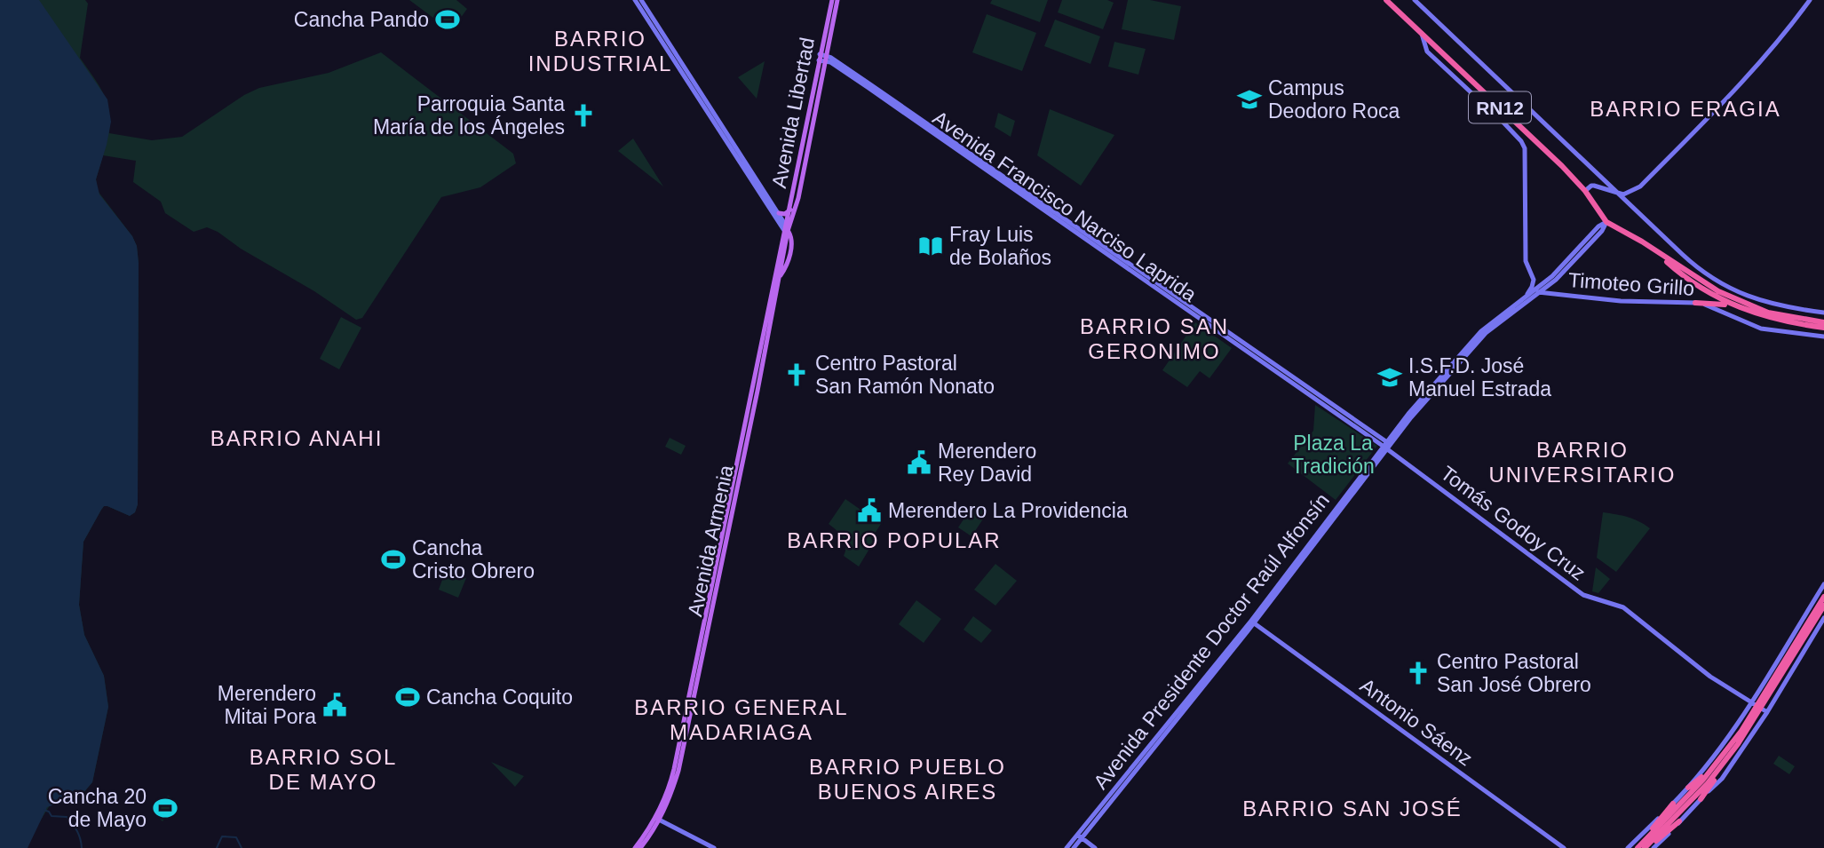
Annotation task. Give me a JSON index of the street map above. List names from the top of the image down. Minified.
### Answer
{"streets":{"highway":["RN12"],"main road":["Avenida Libertad","Avenida Francisco Narciso Laprida","Timoteo Grillo","Tomás Godoy Cruz","Avenida Armenia","Avenida Presidente Doctor Raúl Alfonsín","Antonio Sáenz"]},"crossings":[["RN12","Avenida Presidente Doctor Raúl Alfonsín"],["Avenida Libertad","Avenida Francisco Narciso Laprida"],["Avenida Libertad","Avenida Armenia"],["Avenida Francisco Narciso Laprida","Tomás Godoy Cruz"],["Avenida Francisco Narciso Laprida","Avenida Presidente Doctor Raúl Alfonsín"],["Timoteo Grillo","Avenida Presidente Doctor Raúl Alfonsín"],["Tomás Godoy Cruz","Avenida Presidente Doctor Raúl Alfonsín"],["Avenida Presidente Doctor Raúl Alfonsín","Antonio Sáenz"]],"districts":["BARRIO INDUSTRIAL","BARRIO ERAGIA","BARRIO SAN GERONIMO","BARRIO ANAHI","BARRIO UNIVERSITARIO","BARRIO POPULAR","BARRIO GENERAL MADARIAGA","BARRIO SOL DE MAYO","BARRIO PUEBLO BUENOS AIRES","BARRIO SAN JOSÉ"],"parks":["Plaza La Tradición"],"places":{"sports":["Cancha Pando","Cancha Cristo Obrero","Cancha Coquito","Cancha 20 de Mayo"],"school or university":["Campus Deodoro Roca","I.S.F.D. José Manuel Estrada"],"church":["Parroquia Santa María de los Ángeles","Centro Pastoral San Ramón Nonato","Centro Pastoral San José Obrero"],"library":["Fray Luis de Bolaños"],"public building":["Merendero Rey David","Merendero La Providencia","Merendero Mitai Pora"]}}
